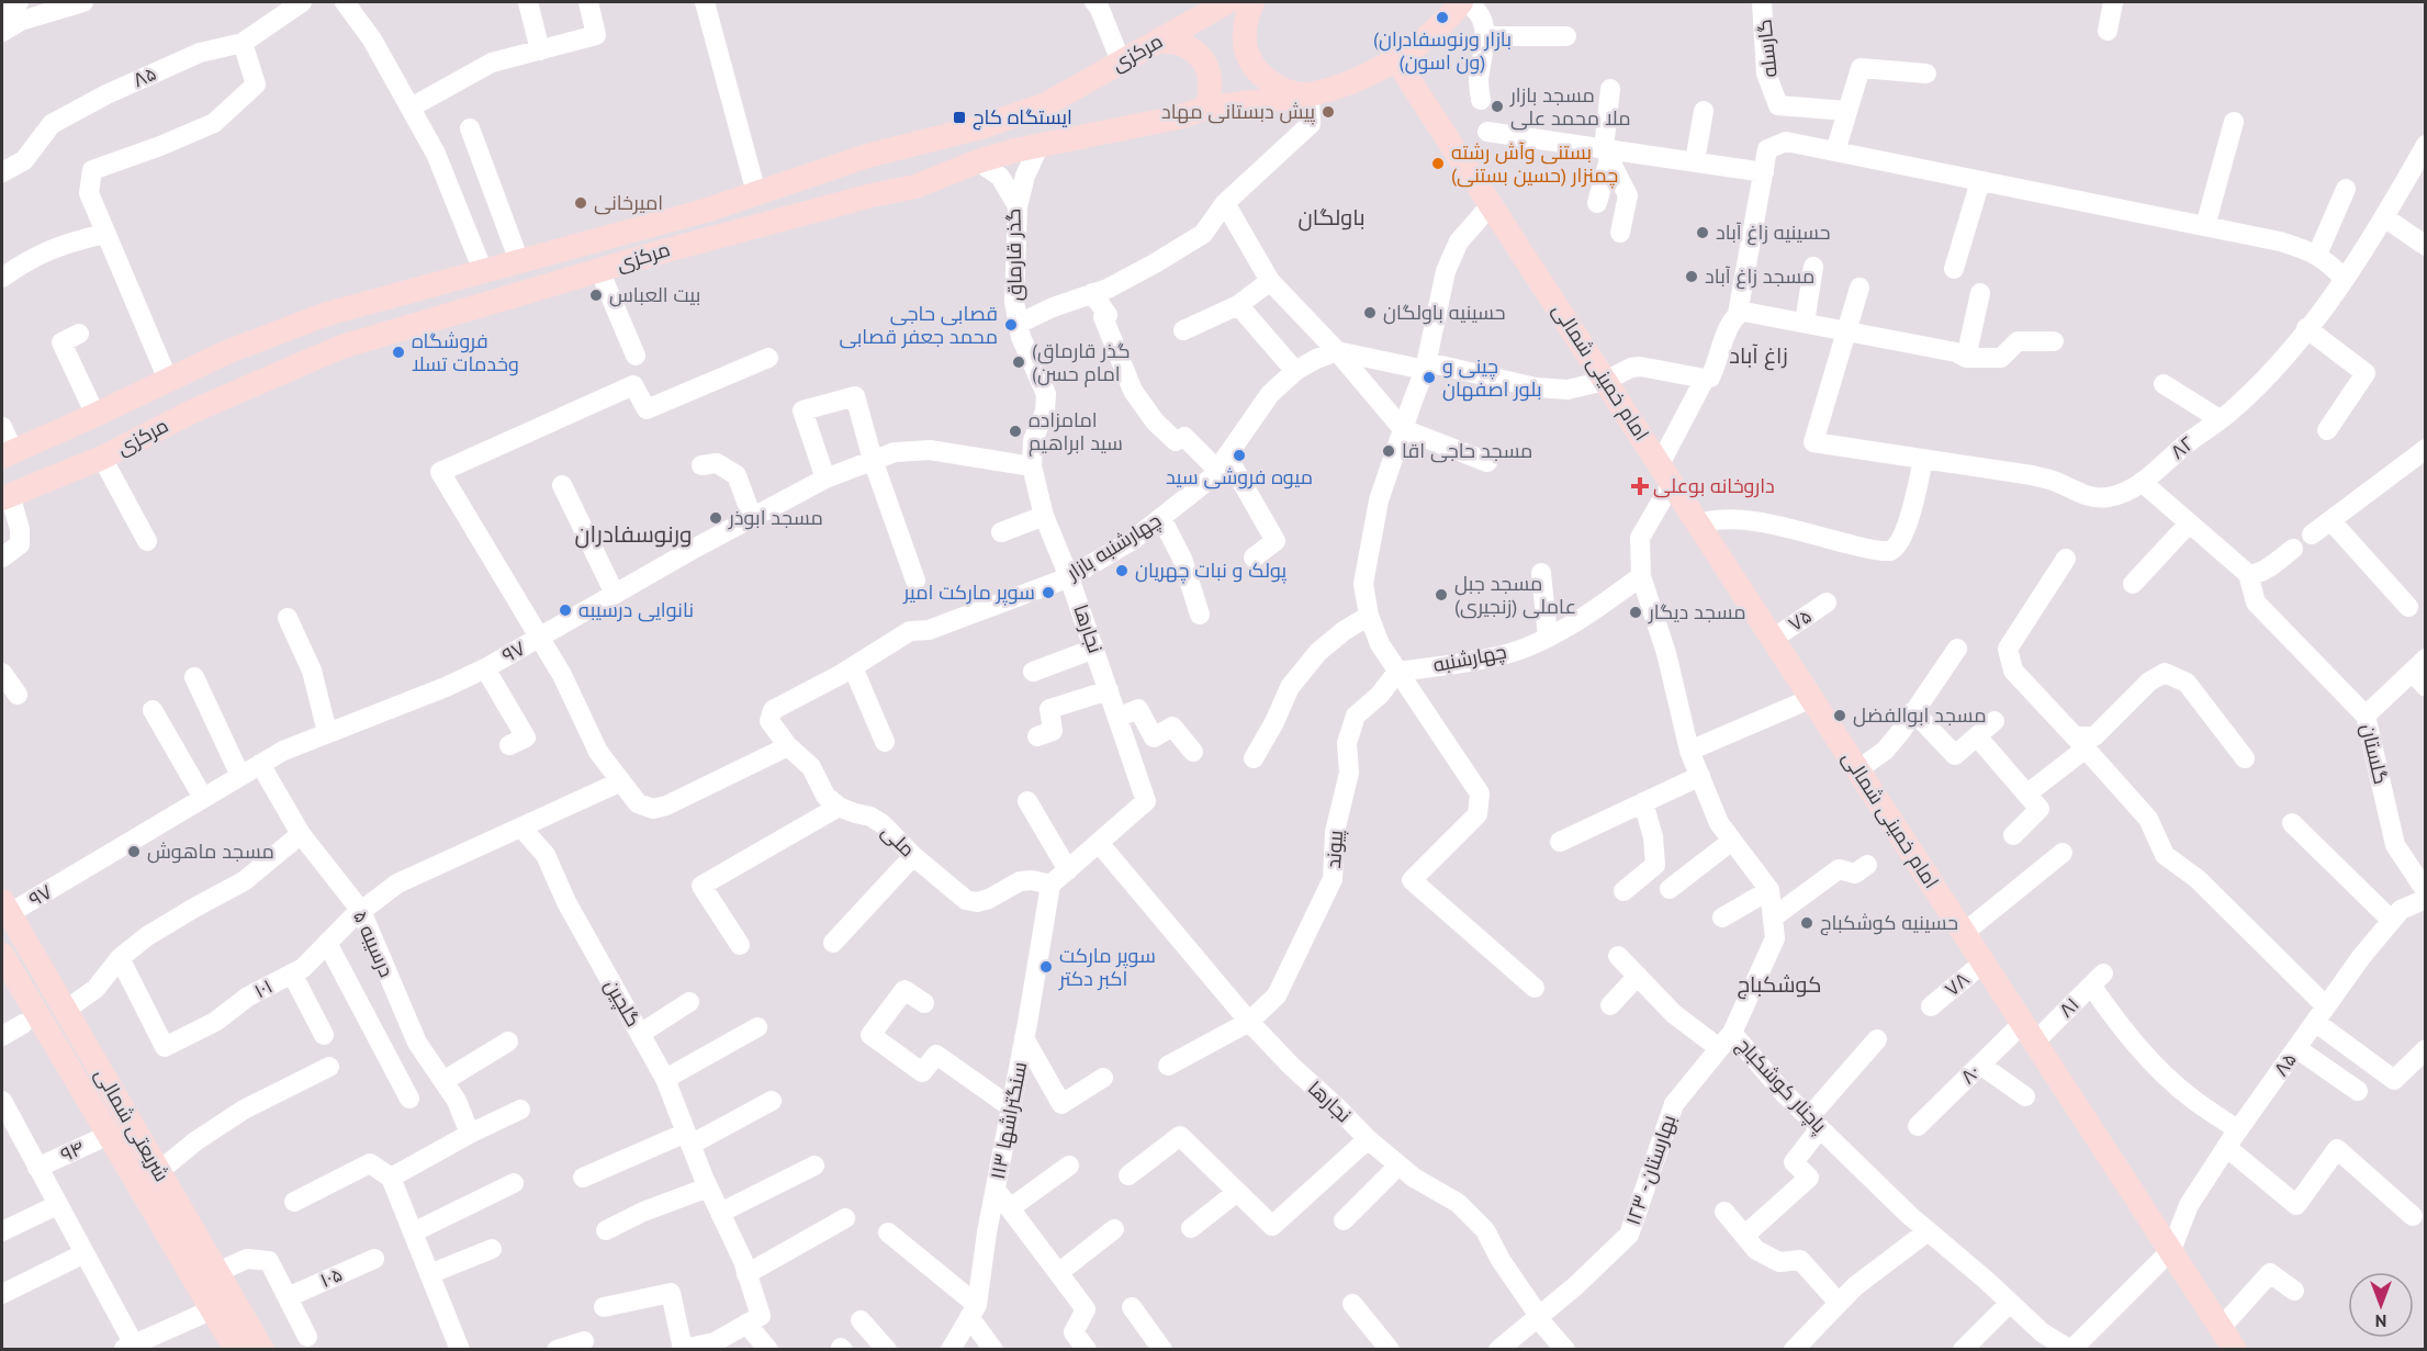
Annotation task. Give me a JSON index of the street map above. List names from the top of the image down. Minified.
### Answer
{"streets":{"main road":["مرکزی","امام خمینی شمالی","شریعتی شمالی"],"street":["گارسله","۸۵","گذر قارماق","۸۲","چهارشنبه بازار","۷۵","نجارها","۹۷","چهارشنبه","گلستان","ملی","پیوند","درسیبه ۵","۷۸","۱۰۱","گلچین","۸۱","۸۰","پاچنار کوشکباج","سنگتراشها ۱۱۳","۹۴","بهارستان - ۱۲۳","۱۰۵"]},"crossings":[["مرکزی","گذر قارماق"],["مرکزی","امام خمینی شمالی"],["۸۵","امام خمینی شمالی"],["۸۵","۸۱"],["گذر قارماق","نجارها"],["امام خمینی شمالی","۷۵"],["امام خمینی شمالی","۷۸"],["امام خمینی شمالی","۸۱"],["امام خمینی شمالی","۸۰"],["امام خمینی شمالی","پاچنار کوشکباج"],["چهارشنبه بازار","نجارها"],["نجارها","۹۷"],["نجارها","ملی"],["نجارها","پیوند"],["نجارها","سنگتراشها ۱۱۳"],["نجارها","بهارستان - ۱۲۳"],["۹۷","درسیبه ۵"],["۹۷","شریعتی شمالی"],["چهارشنبه","پیوند"],["چهارشنبه","پاچنار کوشکباج"],["ملی","سنگتراشها ۱۱۳"],["درسیبه ۵","۱۰۱"],["۱۰۱","گلچین"],["۸۱","۸۰"],["پاچنار کوشکباج","بهارستان - ۱۲۳"],["شریعتی شمالی","۹۴"]],"districts":["باولگان","زاغ آباد","ورنوسفادران","کوشکباج"],"places":{"other":["(بازار ورنوسفادران (ون اسون)","مسجد بازار ملا محمد علی","پیش دبستانی مهاد","بستنی وآش رشته چمنزار (حسین بستنی)","امیرخانی","حسینیه زاغ آباد","مسجد زاغ آباد","بیت العباس","حسینیه باولگان","قصابی حاجی محمد جعفر قصابی","فروشگاه وخدمات تسلا","(گذر قارماق (امام حسن","چینی و بلور اصفهان","امامزاده سید ابراهیم","مسجد حاجی اقا","میوه فروشی سید","مسجد ابوذر","پولک و نبات چهریان","سوپر مارکت امیر","مسجد جبل عاملی (زنجیری)","نانوایی درسیبه","مسجد دیگار","مسجد ابوالفضل","مسجد ماهوش","حسینیه کوشکباج","سوپر مارکت اکبر دکتر"],"transit":["ایستگاه کاج"],"health":["داروخانه بوعلی"]},"north":"bottom"}
